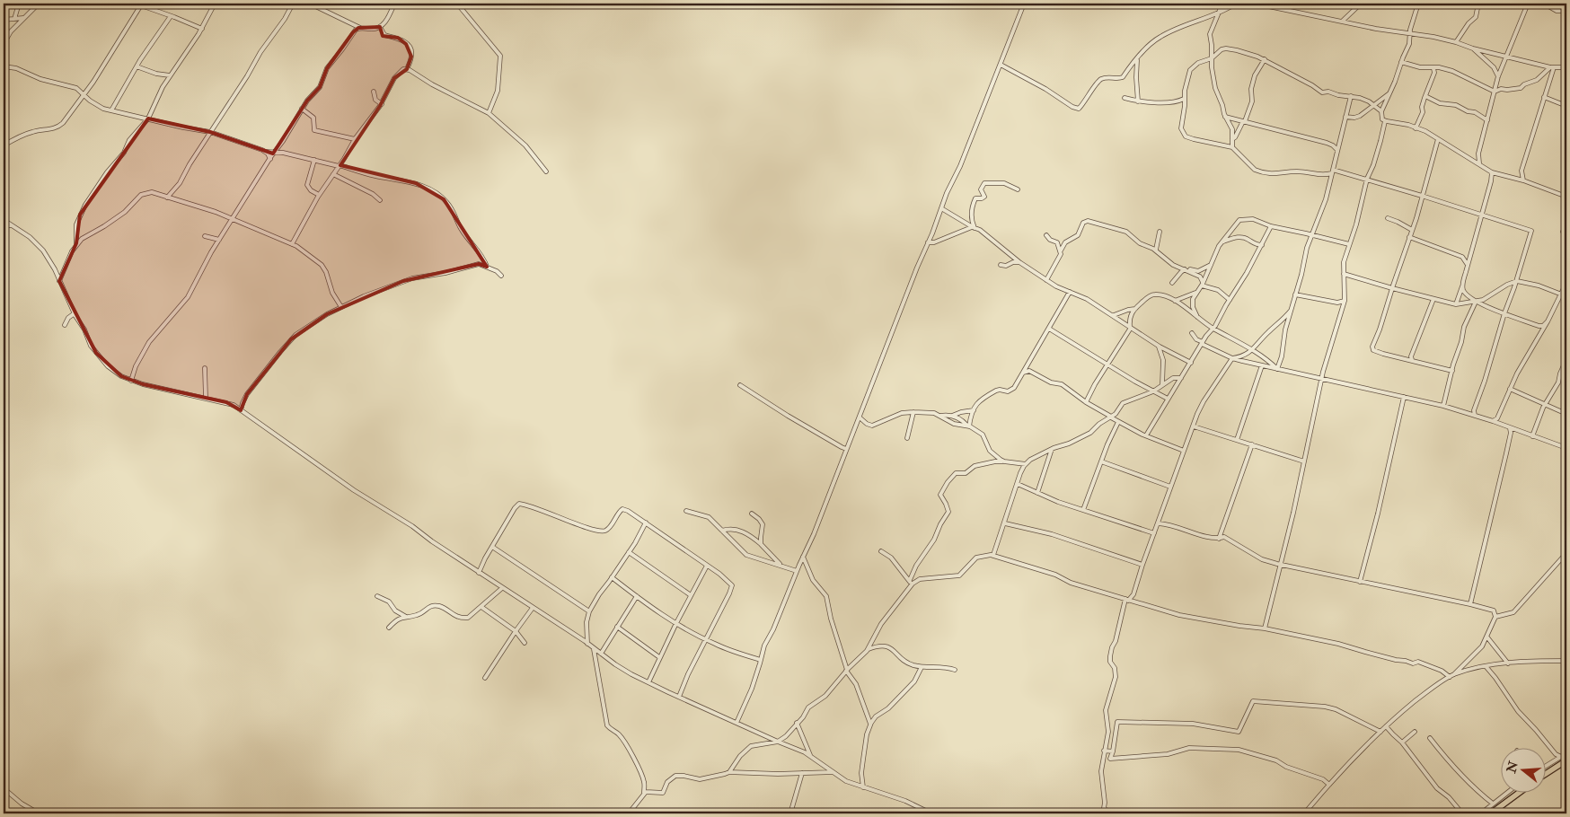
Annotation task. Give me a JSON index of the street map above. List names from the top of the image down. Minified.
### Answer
{"north":"left"}
